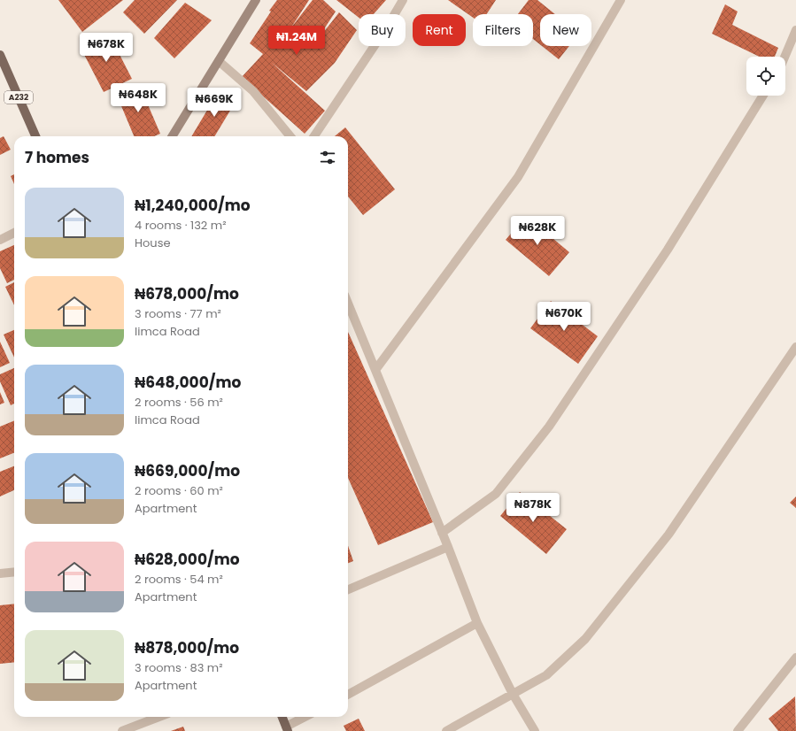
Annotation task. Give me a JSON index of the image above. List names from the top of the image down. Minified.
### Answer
{"streets":{"main road":["A232"]},"page":{"chip":["Buy","Rent","Filters","New"],"price":["₦1.24M","₦678K","₦648K","₦669K","₦628K","₦670K","₦878K"],"heading":"7 homes","list":[{"name":"₦1,240,000/mo","note":"4 rooms · 132 m² · House"},{"name":"₦678,000/mo","note":"3 rooms · 77 m² · limca Road"},{"name":"₦648,000/mo","note":"2 rooms · 56 m² · limca Road"},{"name":"₦669,000/mo","note":"2 rooms · 60 m² · Apartment"},{"name":"₦628,000/mo","note":"2 rooms · 54 m² · Apartment"},{"name":"₦878,000/mo","note":"3 rooms · 83 m² · Apartment"}]}}
